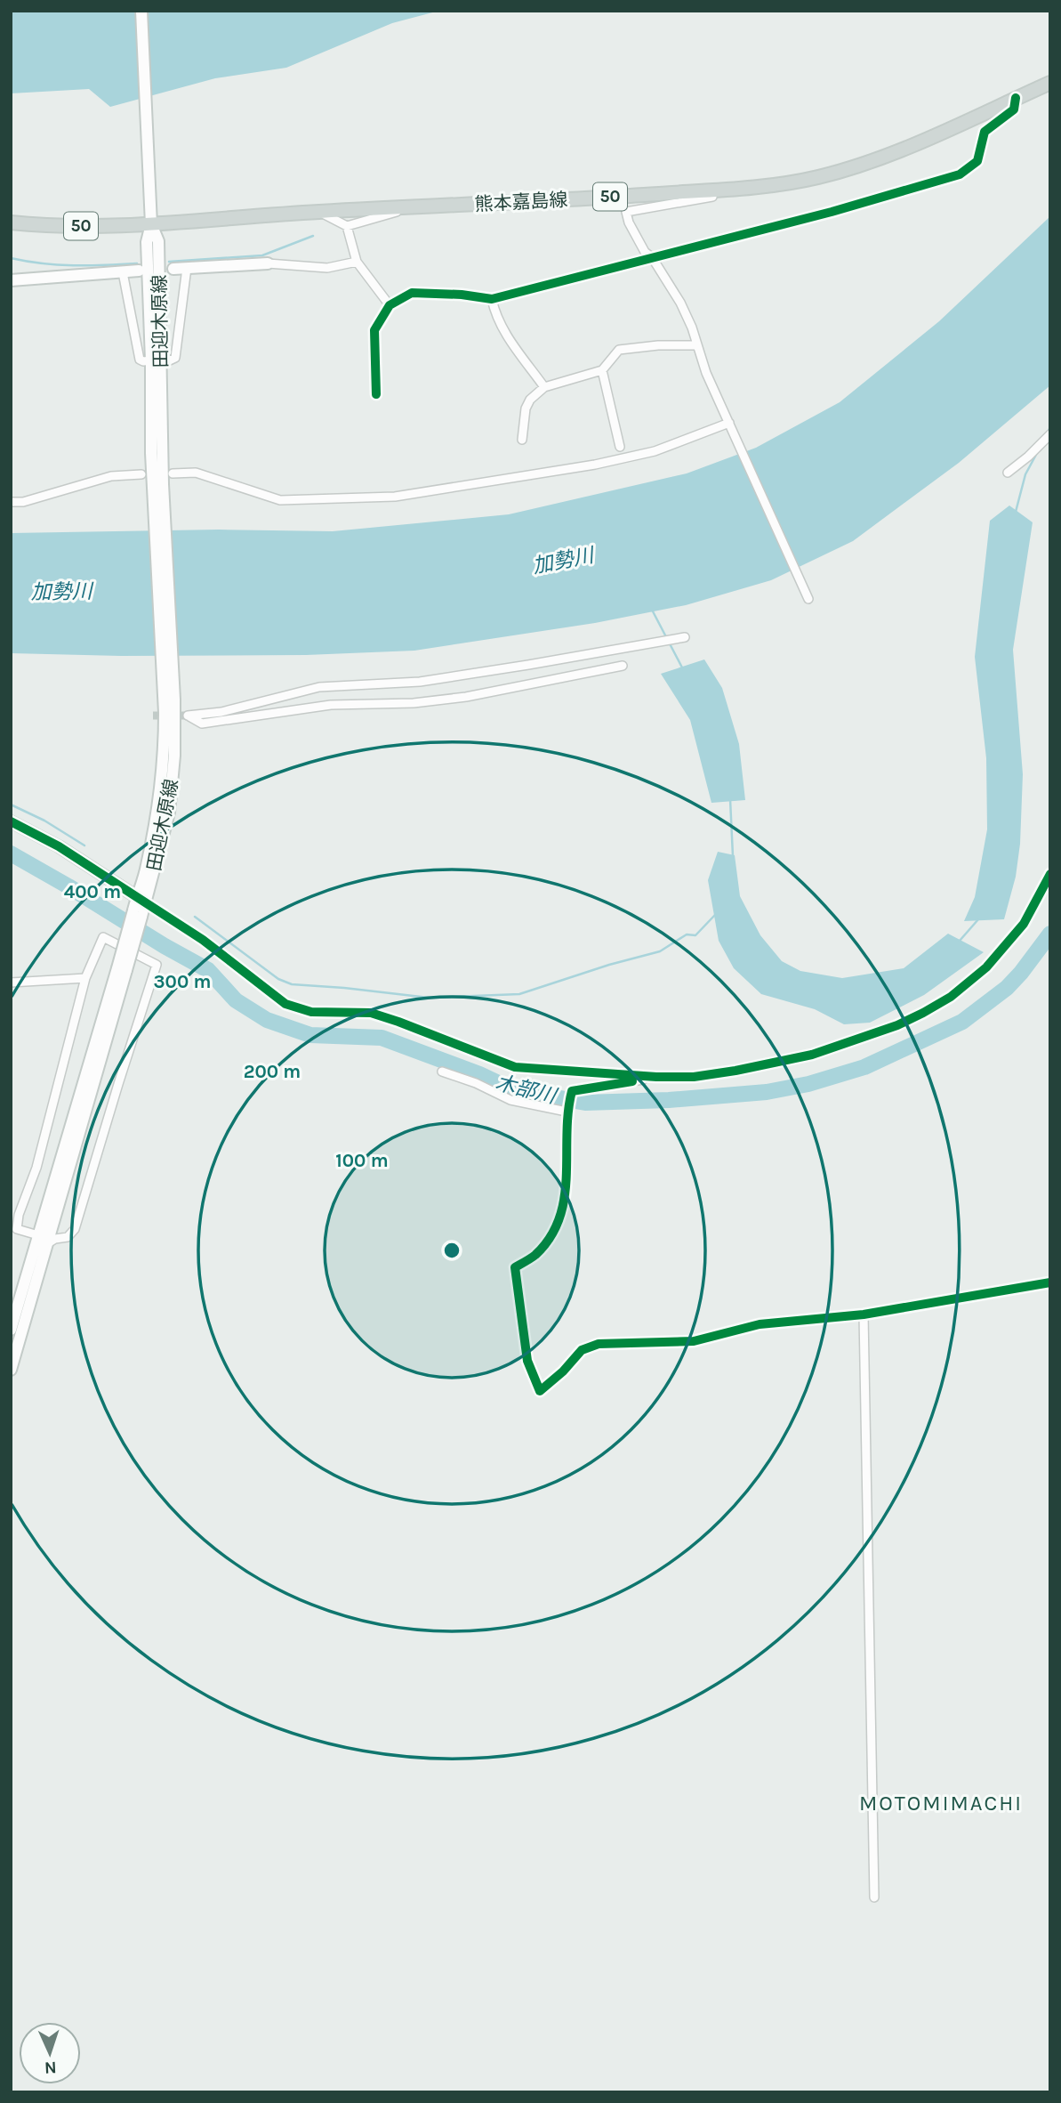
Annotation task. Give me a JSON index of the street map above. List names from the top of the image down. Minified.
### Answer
{"streets":{"main road":["50","熊本嘉島線","田迎木原線"]},"crossings":[["熊本嘉島線","田迎木原線"]],"districts":["MOTOMIMACHI"],"water":["加勢川","木部川"],"north":"bottom","rings":["400 m","300 m","200 m","100 m"]}
